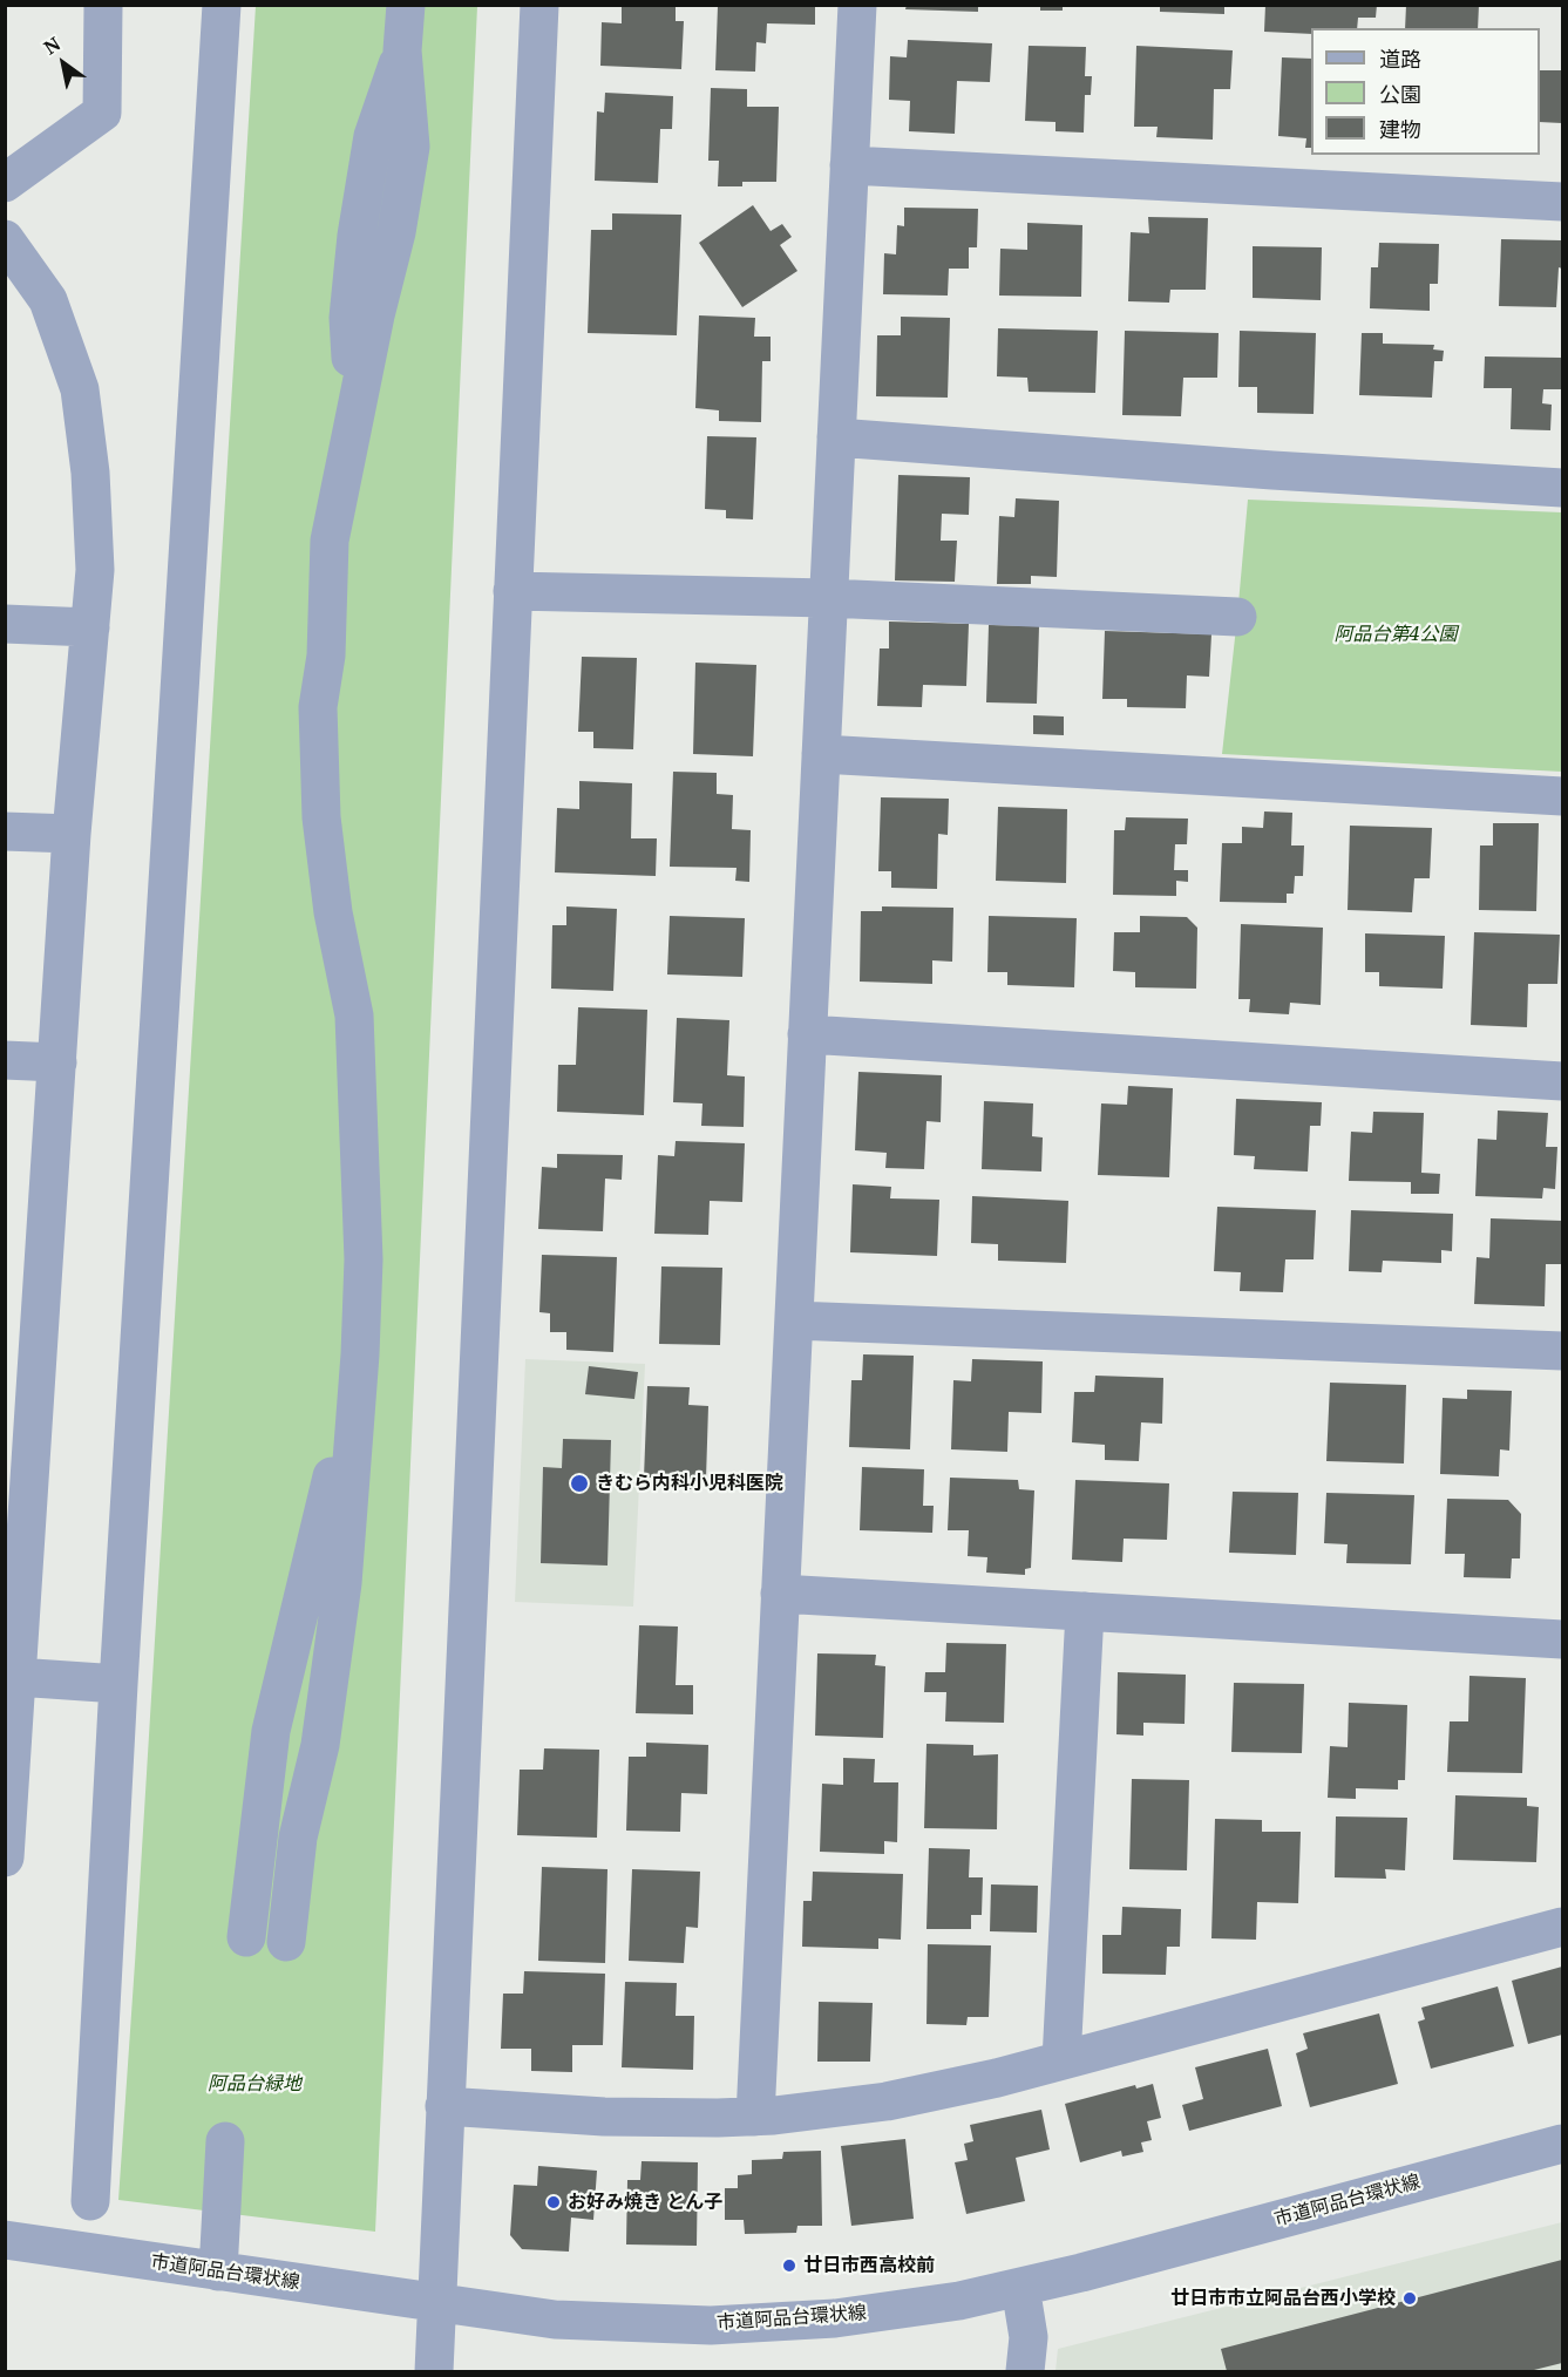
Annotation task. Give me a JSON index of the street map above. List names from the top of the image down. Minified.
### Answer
{"streets":{"street":["市道阿品台環状線"]},"parks":["阿品台第4公園","阿品台緑地"],"places":["きむら内科小児科医院","お好み焼き とん子","廿日市西高校前","廿日市市立阿品台西小学校"],"legend":["道路","公園","建物"],"north":"top left"}
